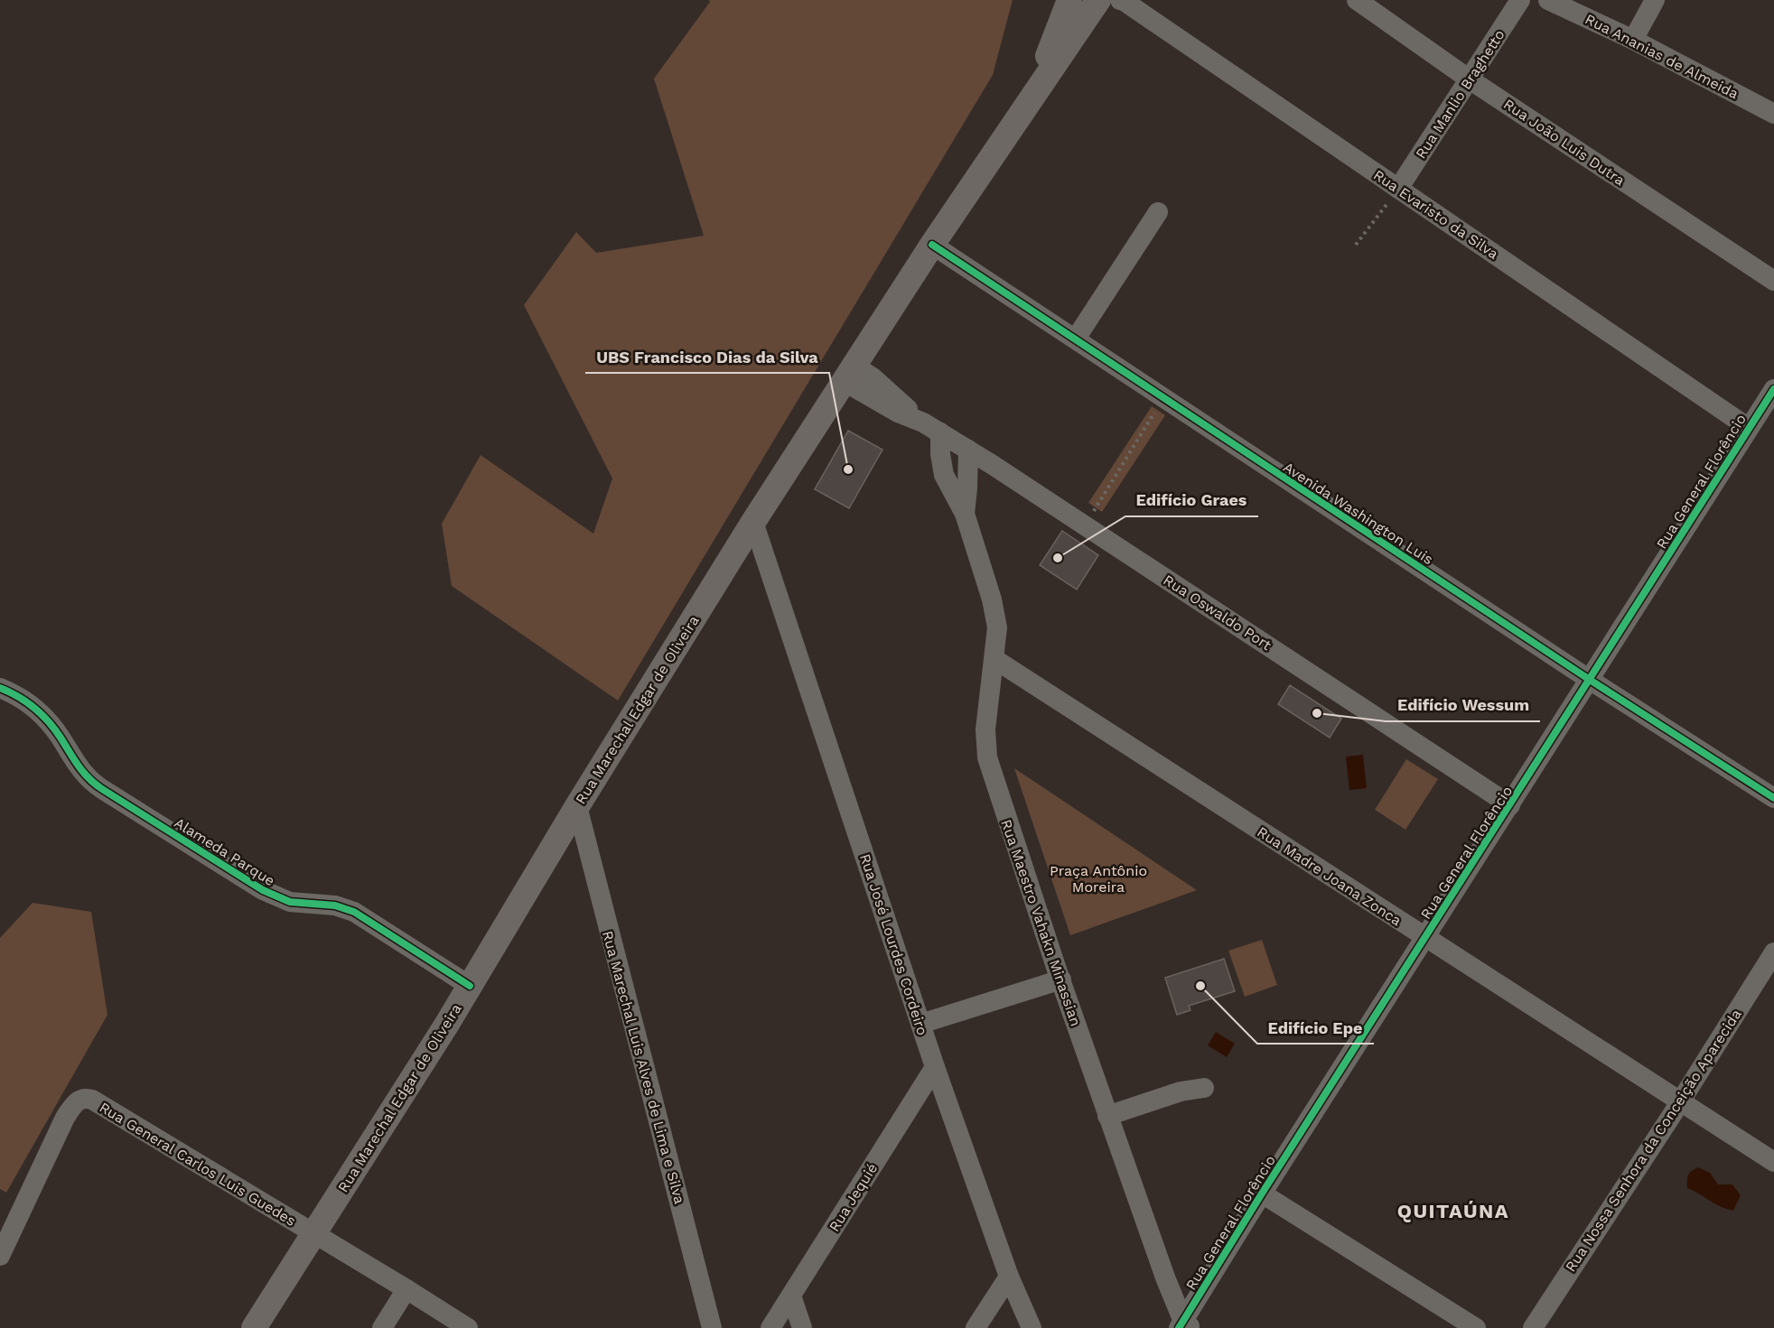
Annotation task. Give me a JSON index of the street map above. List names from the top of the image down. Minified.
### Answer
{"streets":{"main road":["Rua Marechal Edgar de Oliveira"],"street":["Rua Ananias de Almeida","Rua Manlio Braghetto","Rua João Luis Dutra","Rua Evaristo da Silva","Rua General Florêncio","Avenida Washington Luis","Rua Oswaldo Port","Alameda Parque","Rua Madre Joana Zonca","Rua Maestro Vahakn Minassian","Rua José Lourdes Cordeiro","Rua Marechal Luis Alves de Lima e Silva","Rua Nossa Senhora da Conceição Aparecida","Rua General Carlos Luis Guedes","Rua Jequié"]},"crossings":[["Rua Manlio Braghetto","Rua João Luis Dutra"],["Rua Manlio Braghetto","Rua Evaristo da Silva"],["Rua Evaristo da Silva","Rua General Florêncio"],["Rua General Florêncio","Avenida Washington Luis"],["Rua General Florêncio","Rua Oswaldo Port"],["Rua General Florêncio","Rua Madre Joana Zonca"],["Rua General Florêncio","Rua Maestro Vahakn Minassian"],["Avenida Washington Luis","Rua Marechal Edgar de Oliveira"],["Rua Oswaldo Port","Rua Marechal Edgar de Oliveira"],["Rua Oswaldo Port","Rua Maestro Vahakn Minassian"],["Rua Marechal Edgar de Oliveira","Alameda Parque"],["Rua Marechal Edgar de Oliveira","Rua José Lourdes Cordeiro"],["Rua Marechal Edgar de Oliveira","Rua Marechal Luis Alves de Lima e Silva"],["Rua Marechal Edgar de Oliveira","Rua General Carlos Luis Guedes"],["Rua Madre Joana Zonca","Rua Maestro Vahakn Minassian"],["Rua Madre Joana Zonca","Rua Nossa Senhora da Conceição Aparecida"],["Rua José Lourdes Cordeiro","Rua Jequié"]],"districts":["QUITAÚNA"],"parks":["Praça Antônio Moreira"],"places":["UBS Francisco Dias da Silva","Edifício Graes","Edifício Wessum","Edifício Epe"]}
